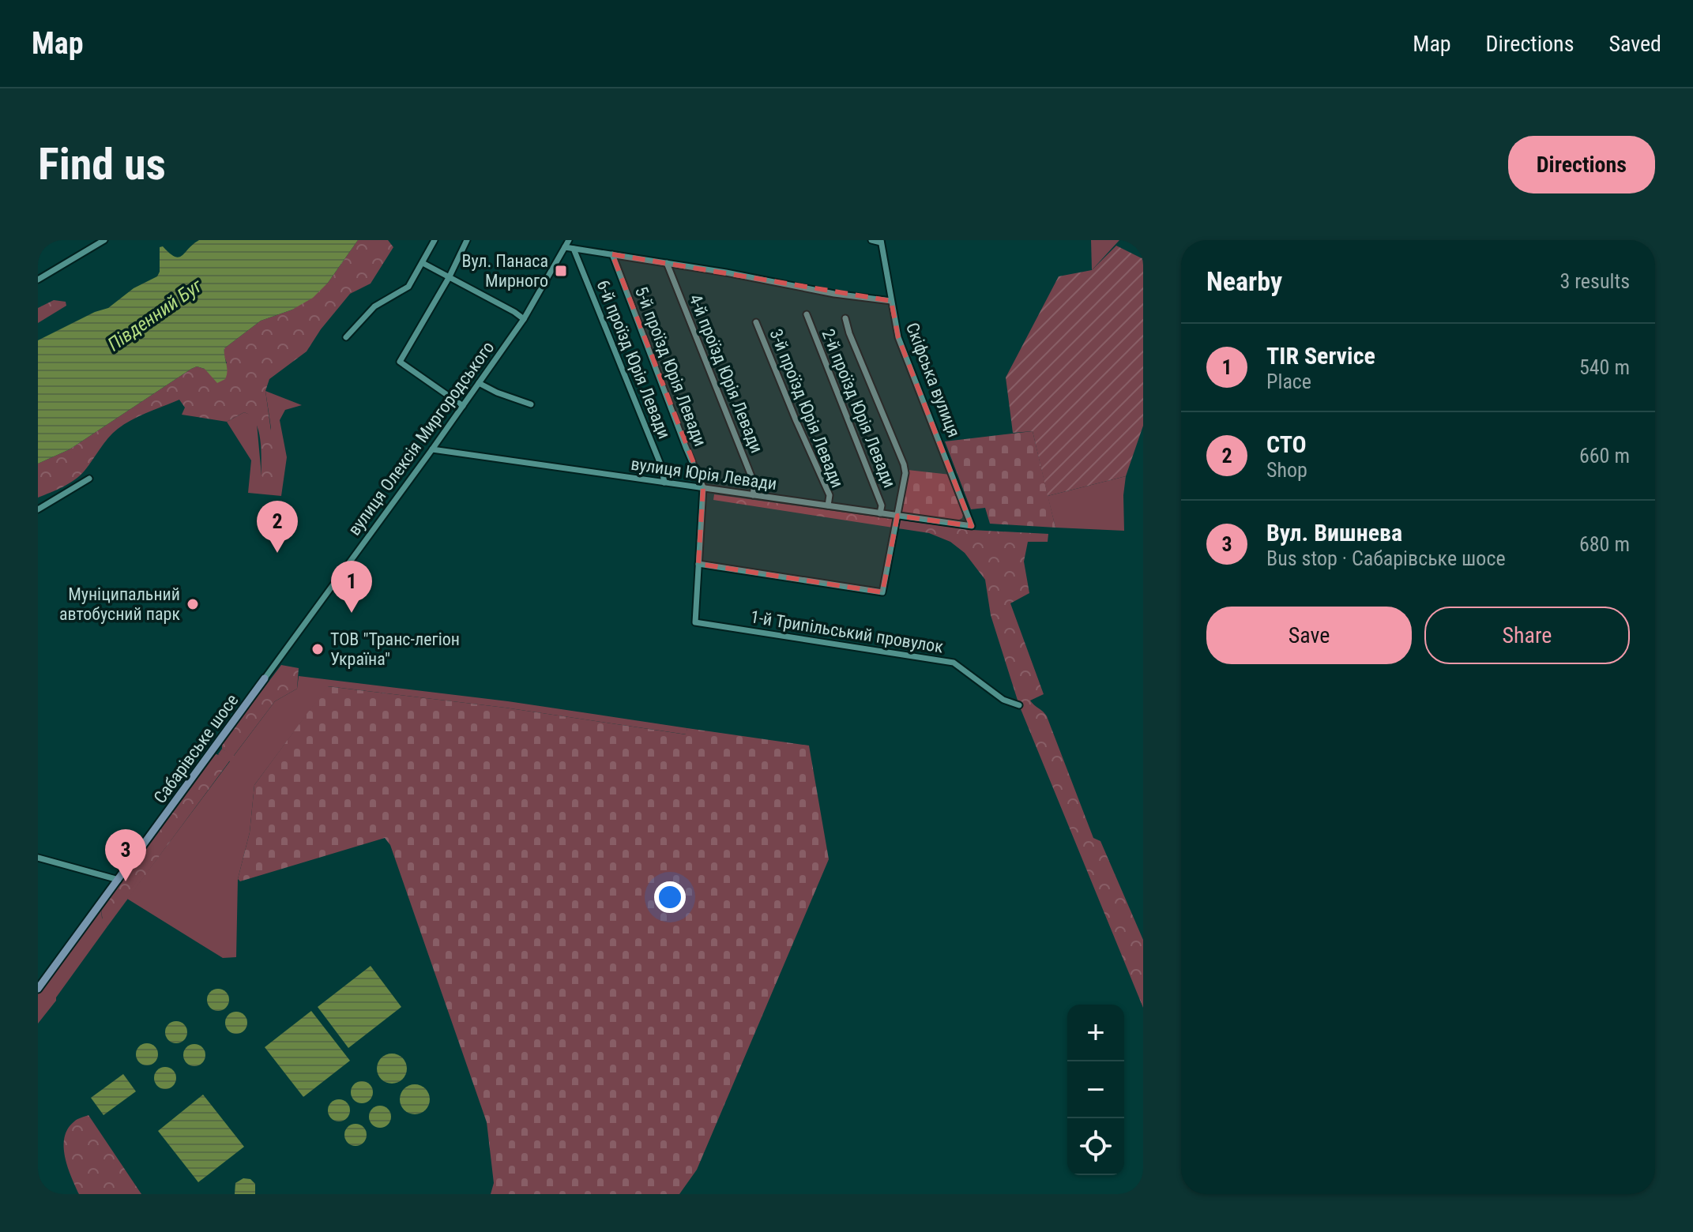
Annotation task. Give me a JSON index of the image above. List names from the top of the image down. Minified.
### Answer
{"streets":{"street":["6-й проїзд Юрія Левади","5-й проїзд Юрія Левади","4-й проїзд Юрія Левади","Скіфська вулиця","3-й проїзд Юрія Левади","2-й проїзд Юрія Левади","вулиця Олексія Миргородського","вулиця Юрія Левади","1-й Трипільський провулок","Сабарівське шосе"]},"crossings":[["6-й проїзд Юрія Левади","вулиця Юрія Левади"],["5-й проїзд Юрія Левади","вулиця Юрія Левади"],["4-й проїзд Юрія Левади","вулиця Юрія Левади"],["Скіфська вулиця","вулиця Юрія Левади"],["3-й проїзд Юрія Левади","вулиця Юрія Левади"],["2-й проїзд Юрія Левади","вулиця Юрія Левади"],["вулиця Олексія Миргородського","вулиця Юрія Левади"],["вулиця Олексія Миргородського","Сабарівське шосе"]],"water":["Південний Буг"],"places":{"transit":["Вул. Панаса Мирного"],"other":["Муніципальний автобусний парк","ТОВ \"Транс-легіон Україна\""]},"page":{"header":"Map","nav":["Map","Directions","Saved"],"buttons":["Directions",["Save","Share"]],"title":"Find us","heading":["Nearby","3 results"],"list":[{"mark":"1","name":"TIR Service","note":"Place","value":"540 m"},{"mark":"2","name":"СТО","note":"Shop","value":"660 m"},{"mark":"3","name":"Вул. Вишнева","note":"Bus stop · Сабарівське шосе","value":"680 m"}],"pins":["2","1","3"],"map_buttons":["+","−"]}}
